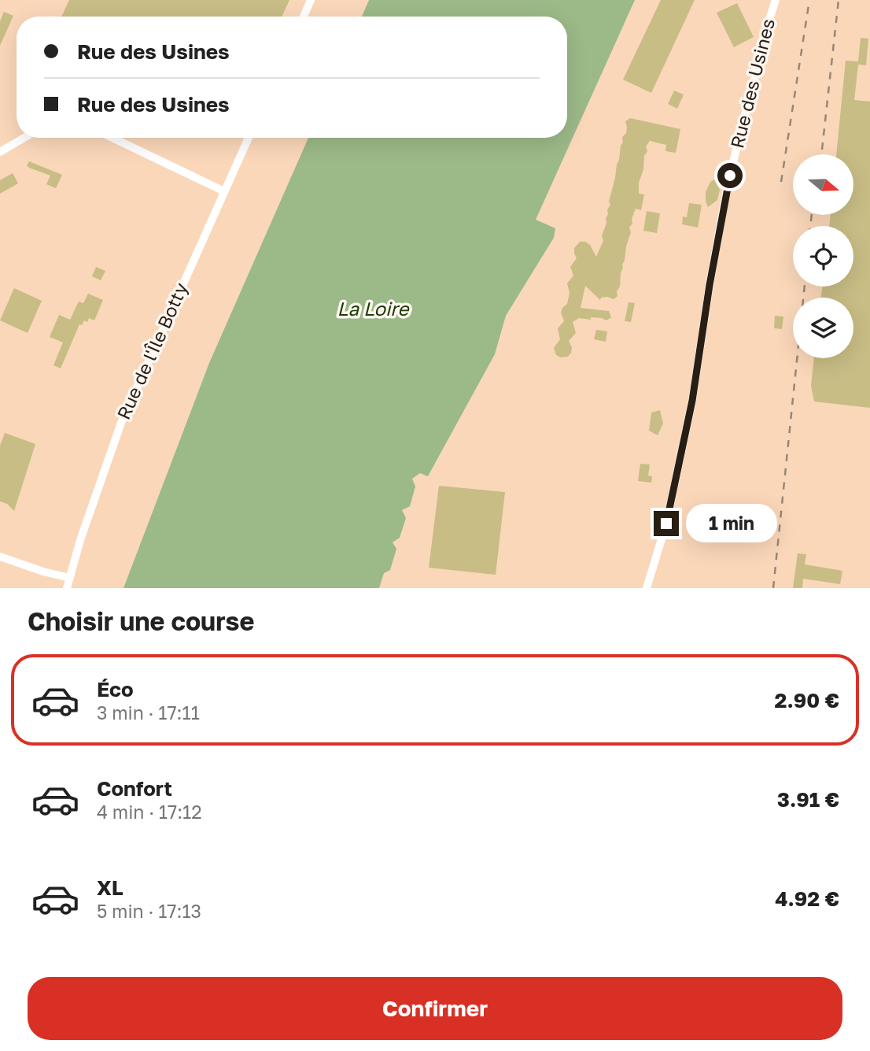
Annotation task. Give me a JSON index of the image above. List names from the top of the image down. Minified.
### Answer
{"streets":{"street":["Rue des Usines","Rue de l'Île Botty"]},"water":["La Loire"],"north":"right","page":{"banner":["Rue des Usines","Rue des Usines"],"bubble":"1 min","heading":"Choisir une course","list":[{"name":"Éco","note":"3 min · 17:11","value":"2.90 €"},{"name":"Confort","note":"4 min · 17:12","value":"3.91 €"},{"name":"XL","note":"5 min · 17:13","value":"4.92 €"}],"buttons":"Confirmer"}}
